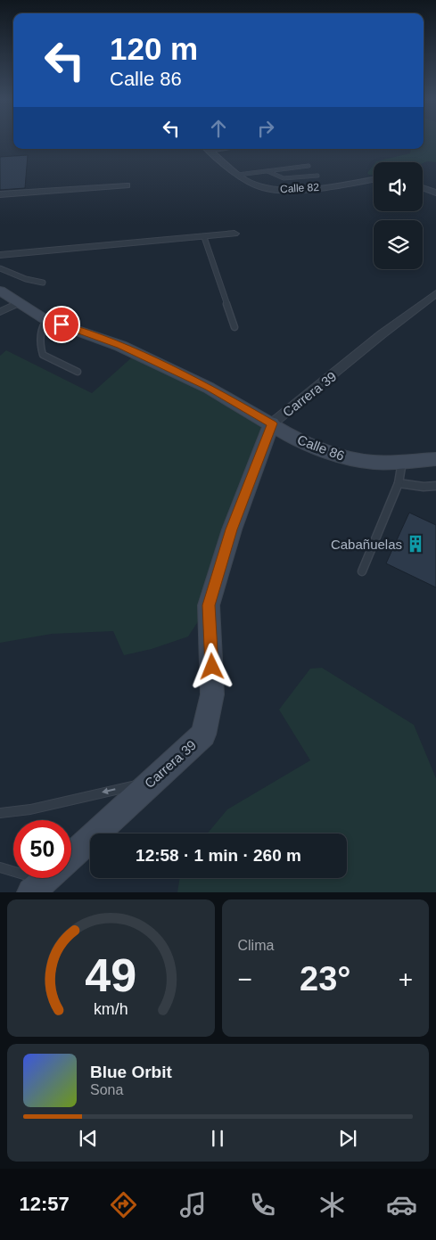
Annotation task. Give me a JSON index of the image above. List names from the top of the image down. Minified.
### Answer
{"streets":{"main road":["Carrera 39","Calle 86"],"street":["Calle 82"]},"crossings":[["Carrera 39","Calle 86"]],"places":{"building":["Cabañuelas"]},"page":{"turn":["120 m","Calle 86"],"limit":"50","trip":"12:58 · 1 min · 260 m","tile":"Clima","heat":["−","23°","+"],"song":["Blue Orbit","Sona"],"tabs":"12:57","gauge":["49","km/h"]}}
